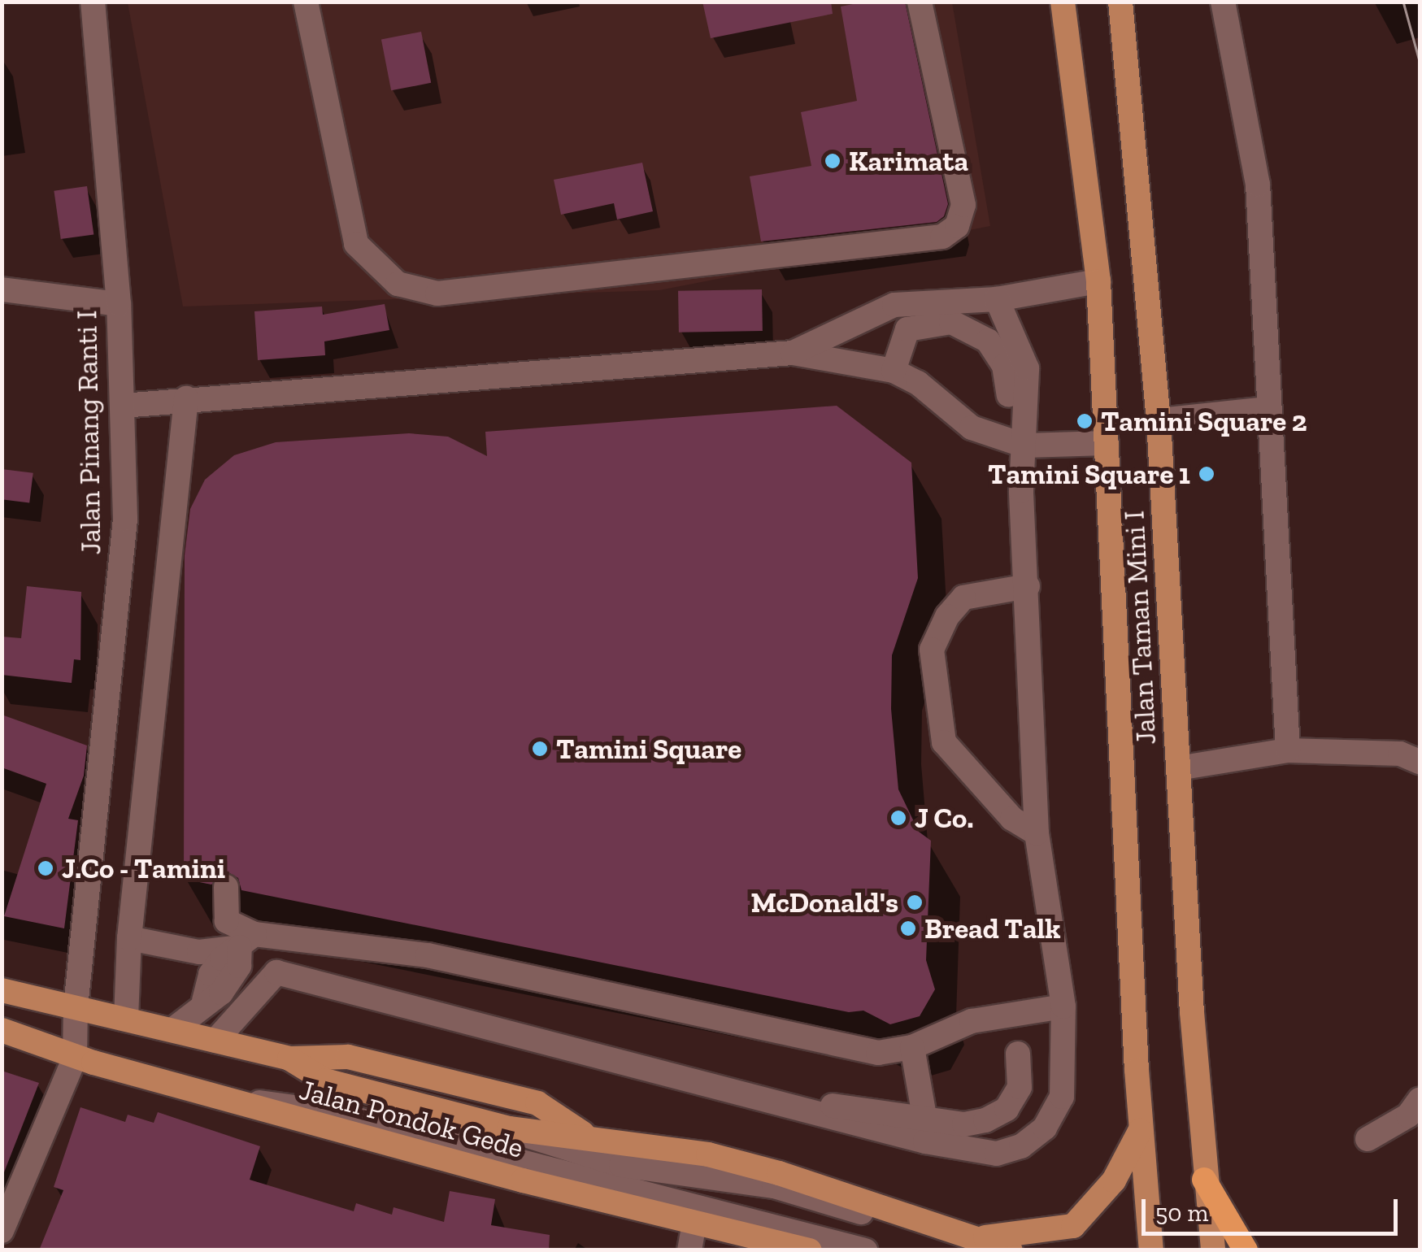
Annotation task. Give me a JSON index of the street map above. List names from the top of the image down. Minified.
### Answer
{"streets":{"main road":["Jalan Taman Mini I","Jalan Pondok Gede"],"street":["Jalan Pinang Ranti I"]},"crossings":[["Jalan Pinang Ranti I","Jalan Pondok Gede"]],"places":["Karimata","Tamini Square 2","Tamini Square 1","Tamini Square","J Co.","J.Co - Tamini","McDonald's","Bread Talk"],"scale_bar":"50 m"}
